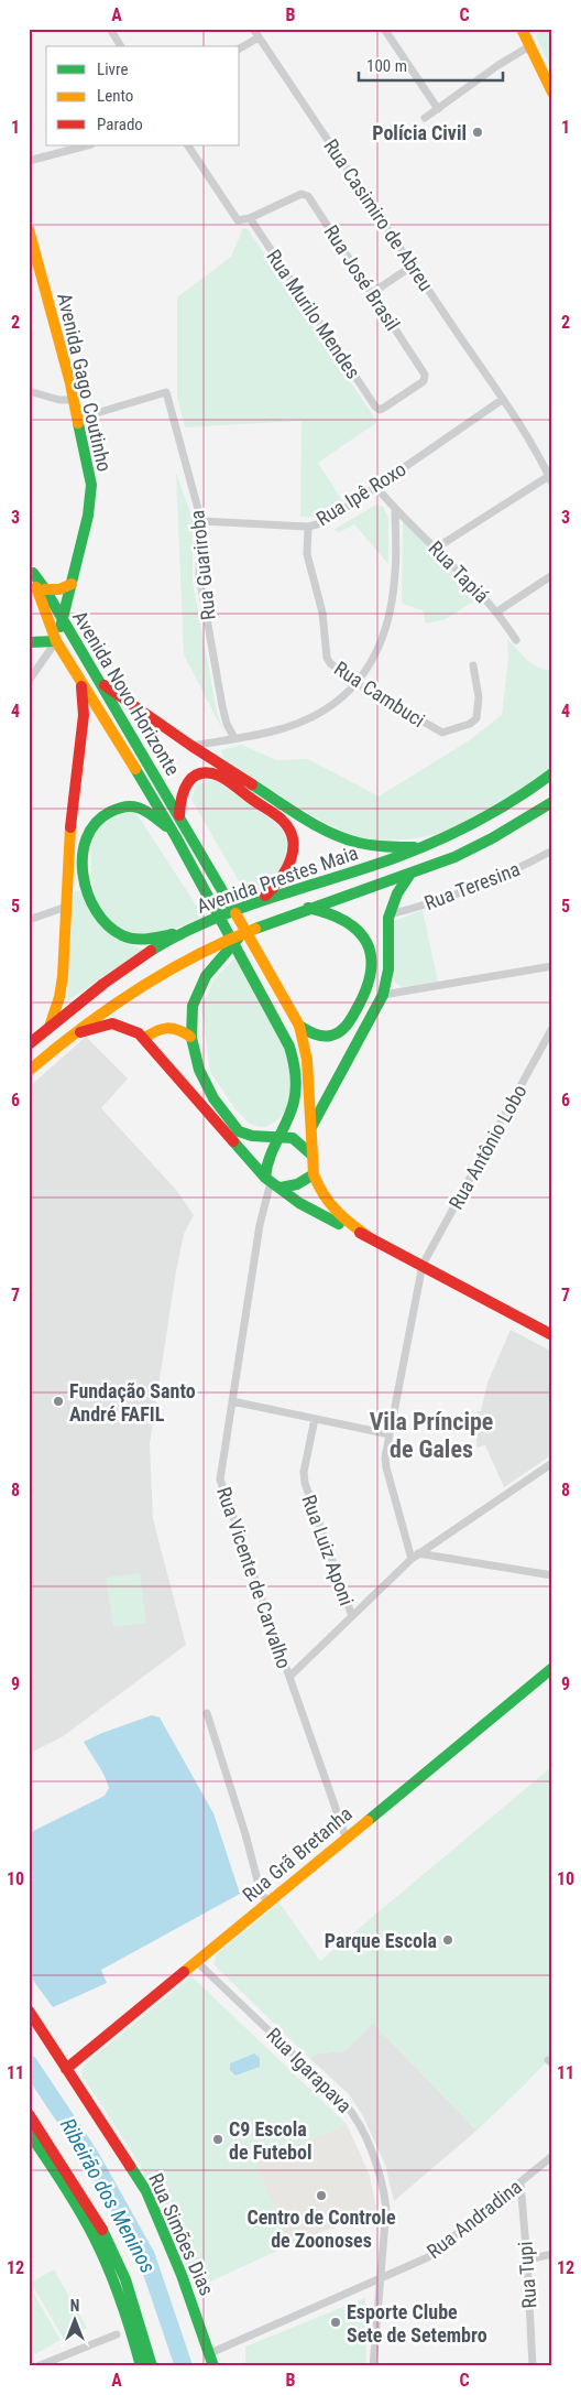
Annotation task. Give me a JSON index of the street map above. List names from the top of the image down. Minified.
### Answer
{"streets":{"main road":["Avenida Gago Coutinho","Avenida Novo Horizonte","Avenida Prestes Maia","Rua Grã Bretanha","Rua Simões Dias"],"street":["Rua Casimiro de Abreu","Rua José Brasil","Rua Murilo Mendes","Rua Ipê Roxo","Rua Guariroba","Rua Tapiá","Rua Cambuci","Rua Teresina","Rua Antônio Lobo","Rua Luiz Aponi","Rua Vicente de Carvalho","Rua Igarapava","Rua Andradina","Rua Tupi"]},"crossings":[["Rua Casimiro de Abreu","Rua Ipê Roxo"],["Rua José Brasil","Rua Murilo Mendes"],["Avenida Gago Coutinho","Rua Guariroba"],["Avenida Gago Coutinho","Avenida Novo Horizonte"],["Rua Ipê Roxo","Rua Guariroba"],["Rua Ipê Roxo","Rua Tapiá"],["Rua Ipê Roxo","Rua Cambuci"],["Avenida Novo Horizonte","Rua Vicente de Carvalho"],["Rua Vicente de Carvalho","Rua Grã Bretanha"],["Rua Grã Bretanha","Rua Igarapava"],["Rua Grã Bretanha","Rua Simões Dias"],["Rua Igarapava","Rua Andradina"],["Rua Andradina","Rua Simões Dias"],["Rua Andradina","Rua Tupi"]],"districts":["Vila Príncipe de Gales"],"water":["Ribeirão dos Meninos"],"places":["Polícia Civil","Fundação Santo André FAFIL","Parque Escola","C9 Escola de Futebol","Centro de Controle de Zoonoses","Esporte Clube Sete de Setembro"],"legend":["Livre","Lento","Parado"],"scale_bar":"100 m","north":"top","grid":{"columns":["A","B","C"],"rows":["1","2","3","4","5","6","7","8","9","10","11","12"]}}
